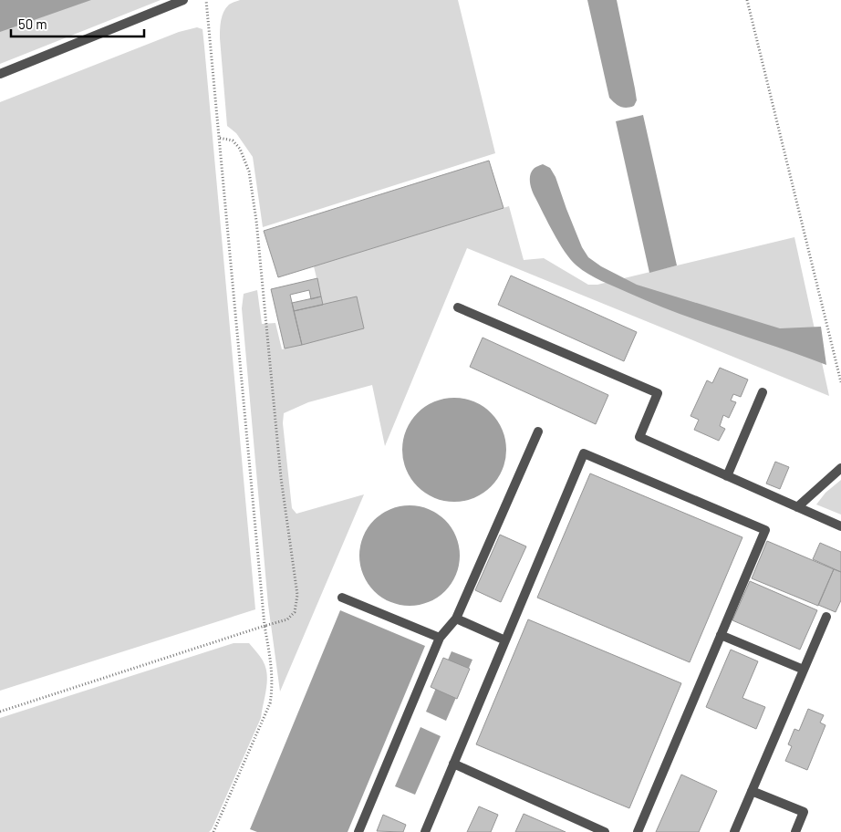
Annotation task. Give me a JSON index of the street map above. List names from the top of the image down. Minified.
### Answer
{"scale_bar":"50 m"}
